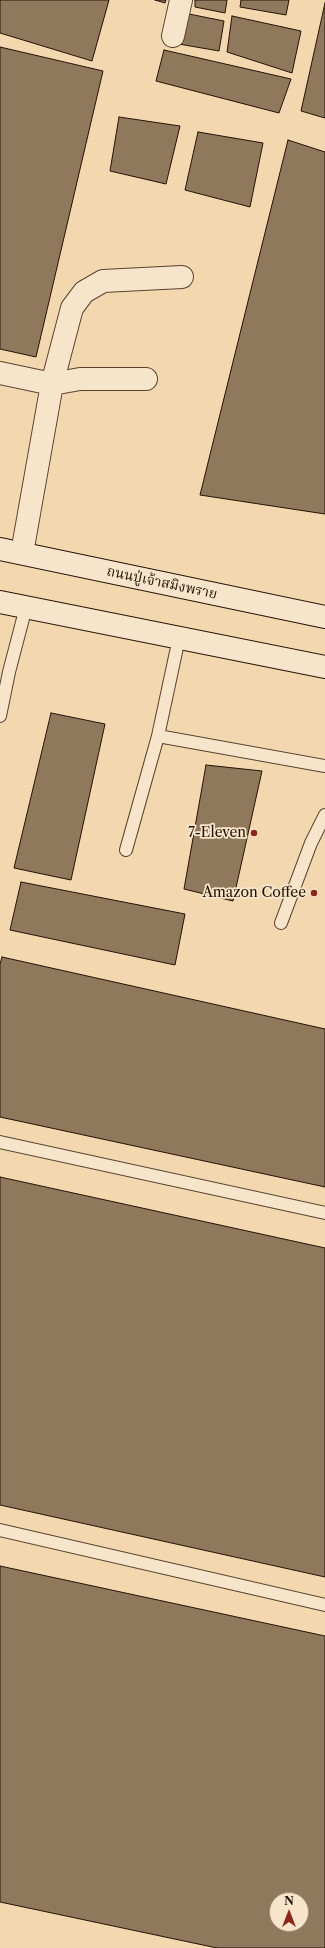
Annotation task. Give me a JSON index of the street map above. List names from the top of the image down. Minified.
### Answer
{"streets":{"main road":["ถนนปู่เจ้าสมิงพราย"]},"places":["7-Eleven","Amazon Coffee"],"north":"top"}
